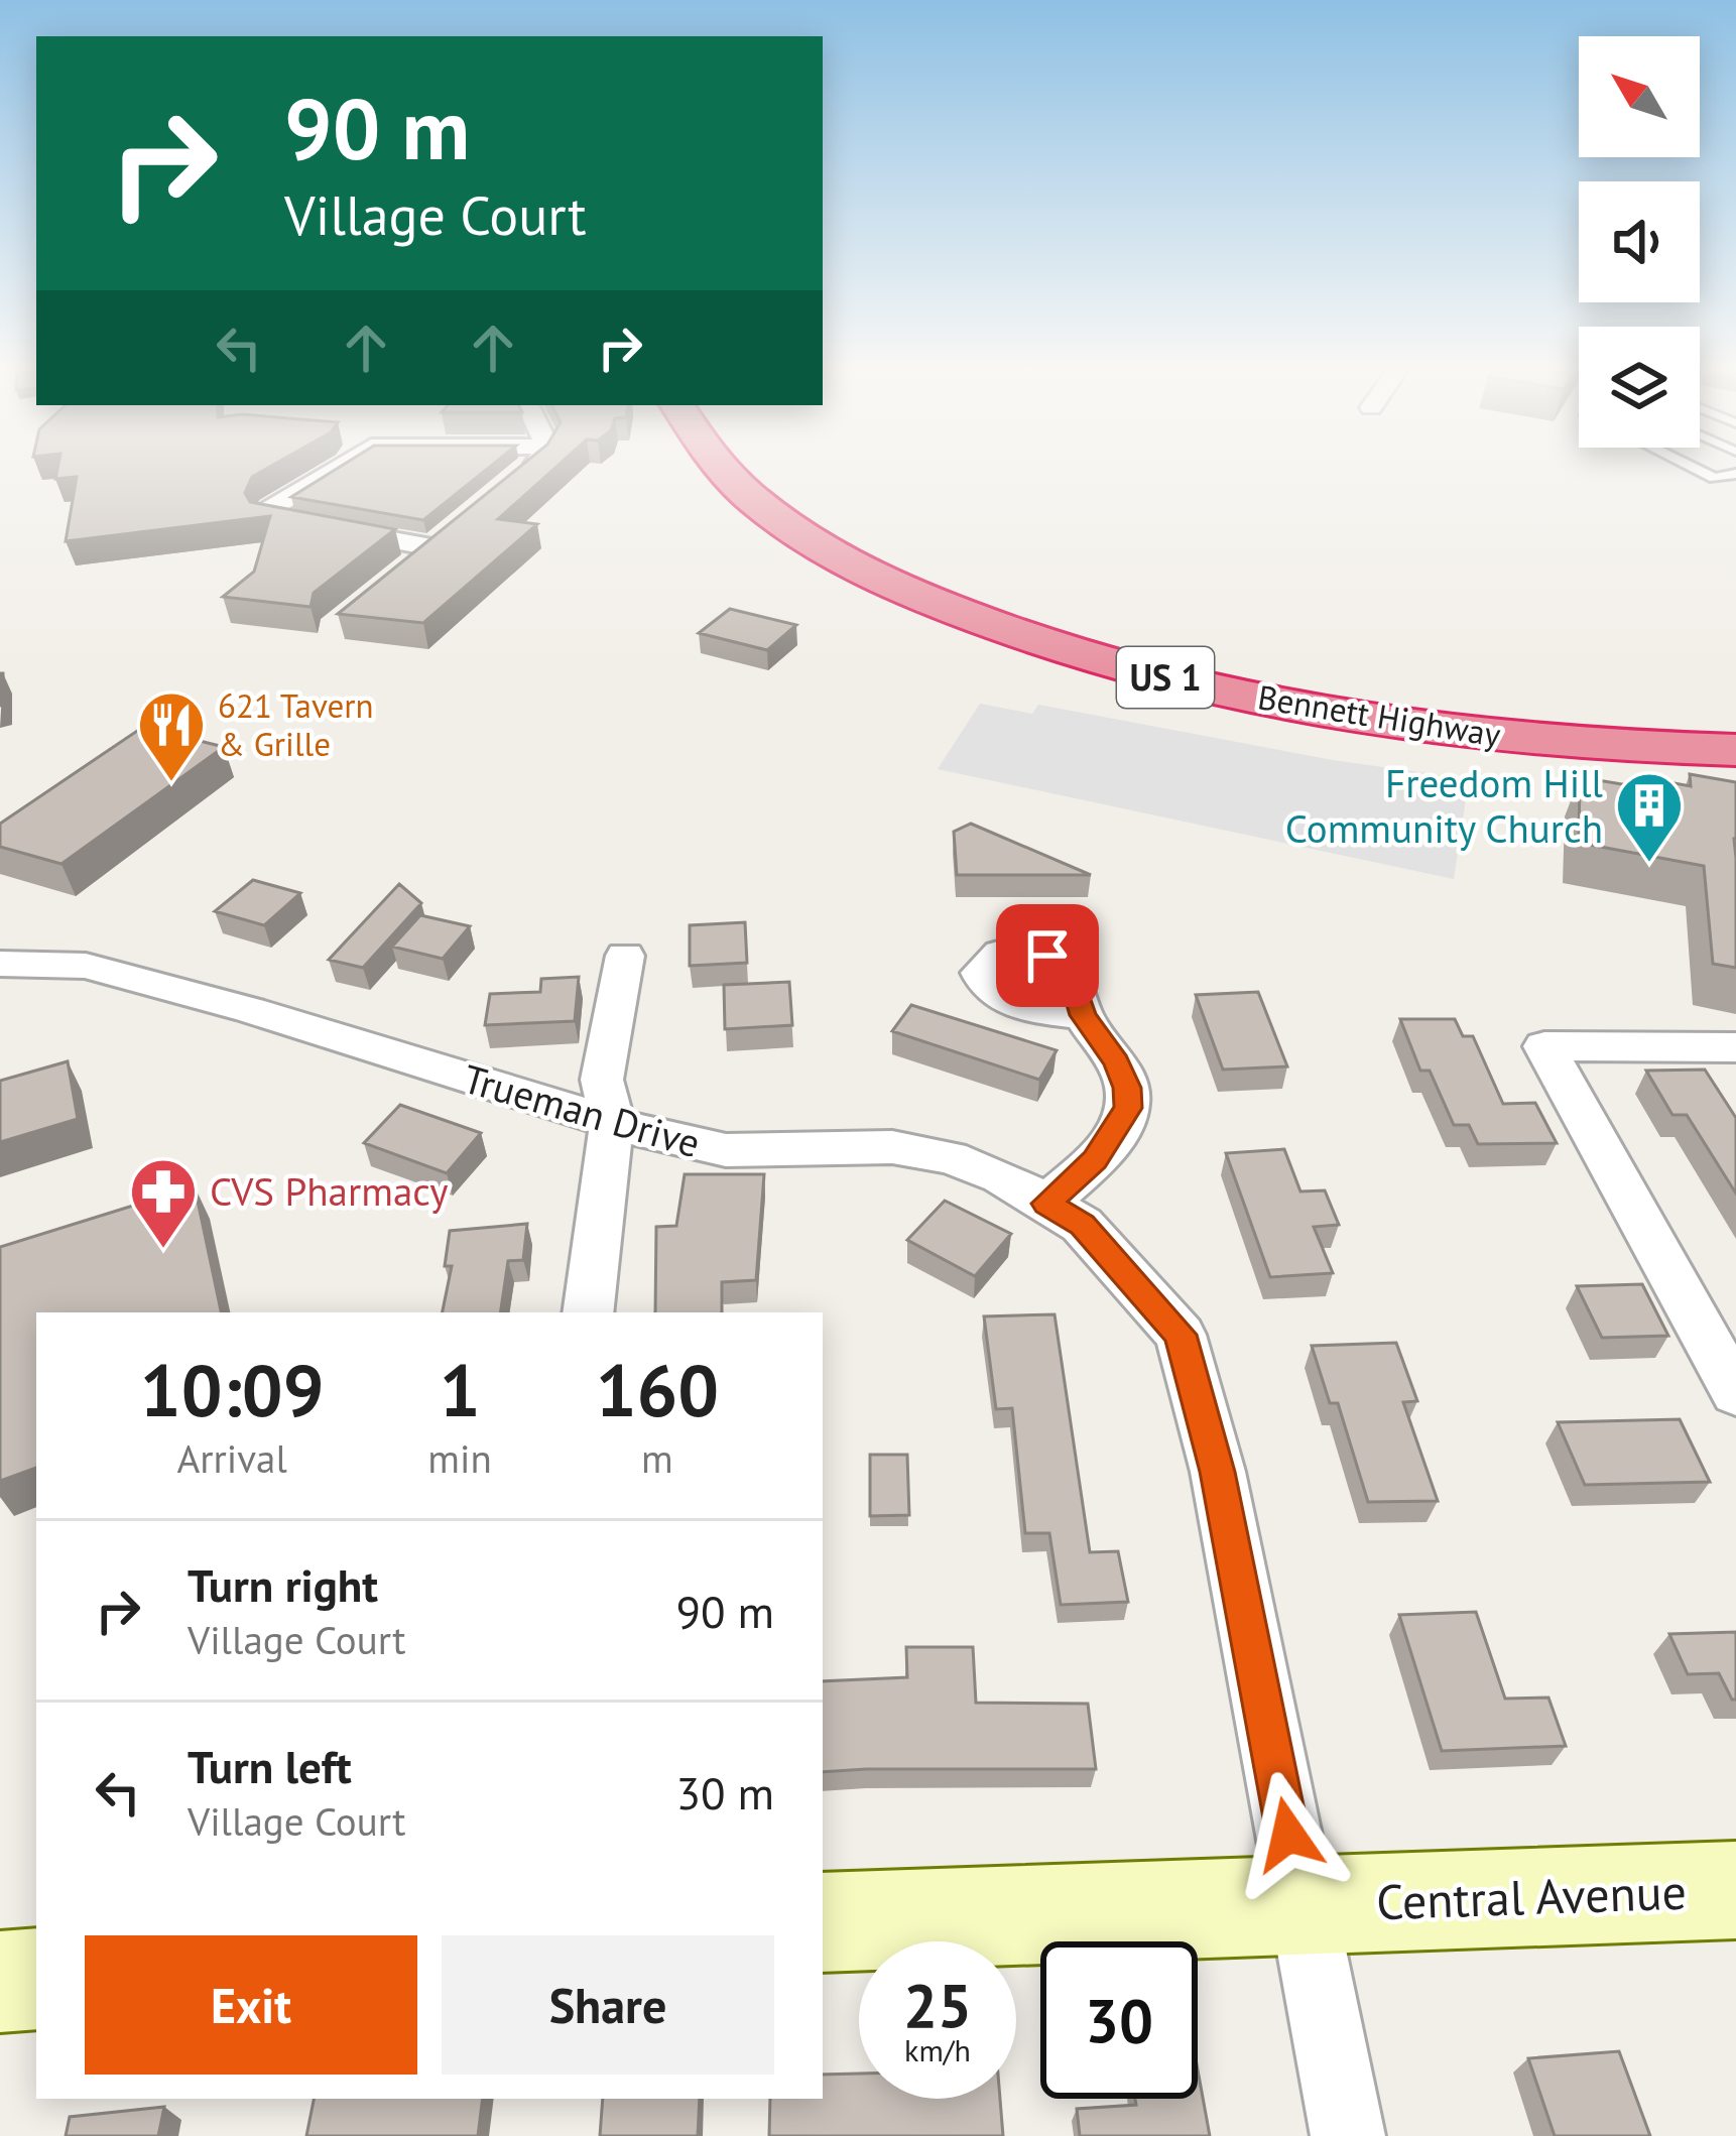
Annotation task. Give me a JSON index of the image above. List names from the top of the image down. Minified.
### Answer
{"streets":{"highway":["US 1","Bennett Highway"],"street":["Trueman Drive","Central Avenue"]},"crossings":[["Trueman Drive","Central Avenue"]],"places":{"restaurant":["621 Tavern & Grille"],"building":["Freedom Hill Community Church"],"pharmacy":["CVS Pharmacy"]},"north":"top left","page":{"turn":["90 m","Village Court"],"eta":["10:09","Arrival","1","min","160","m"],"list":[{"name":"Turn right","note":"Village Court","value":"90 m"},{"name":"Turn left","note":"Village Court","value":"30 m"}],"buttons":["Exit","Share"],"speed":"25 km/h","limit":"30"}}
